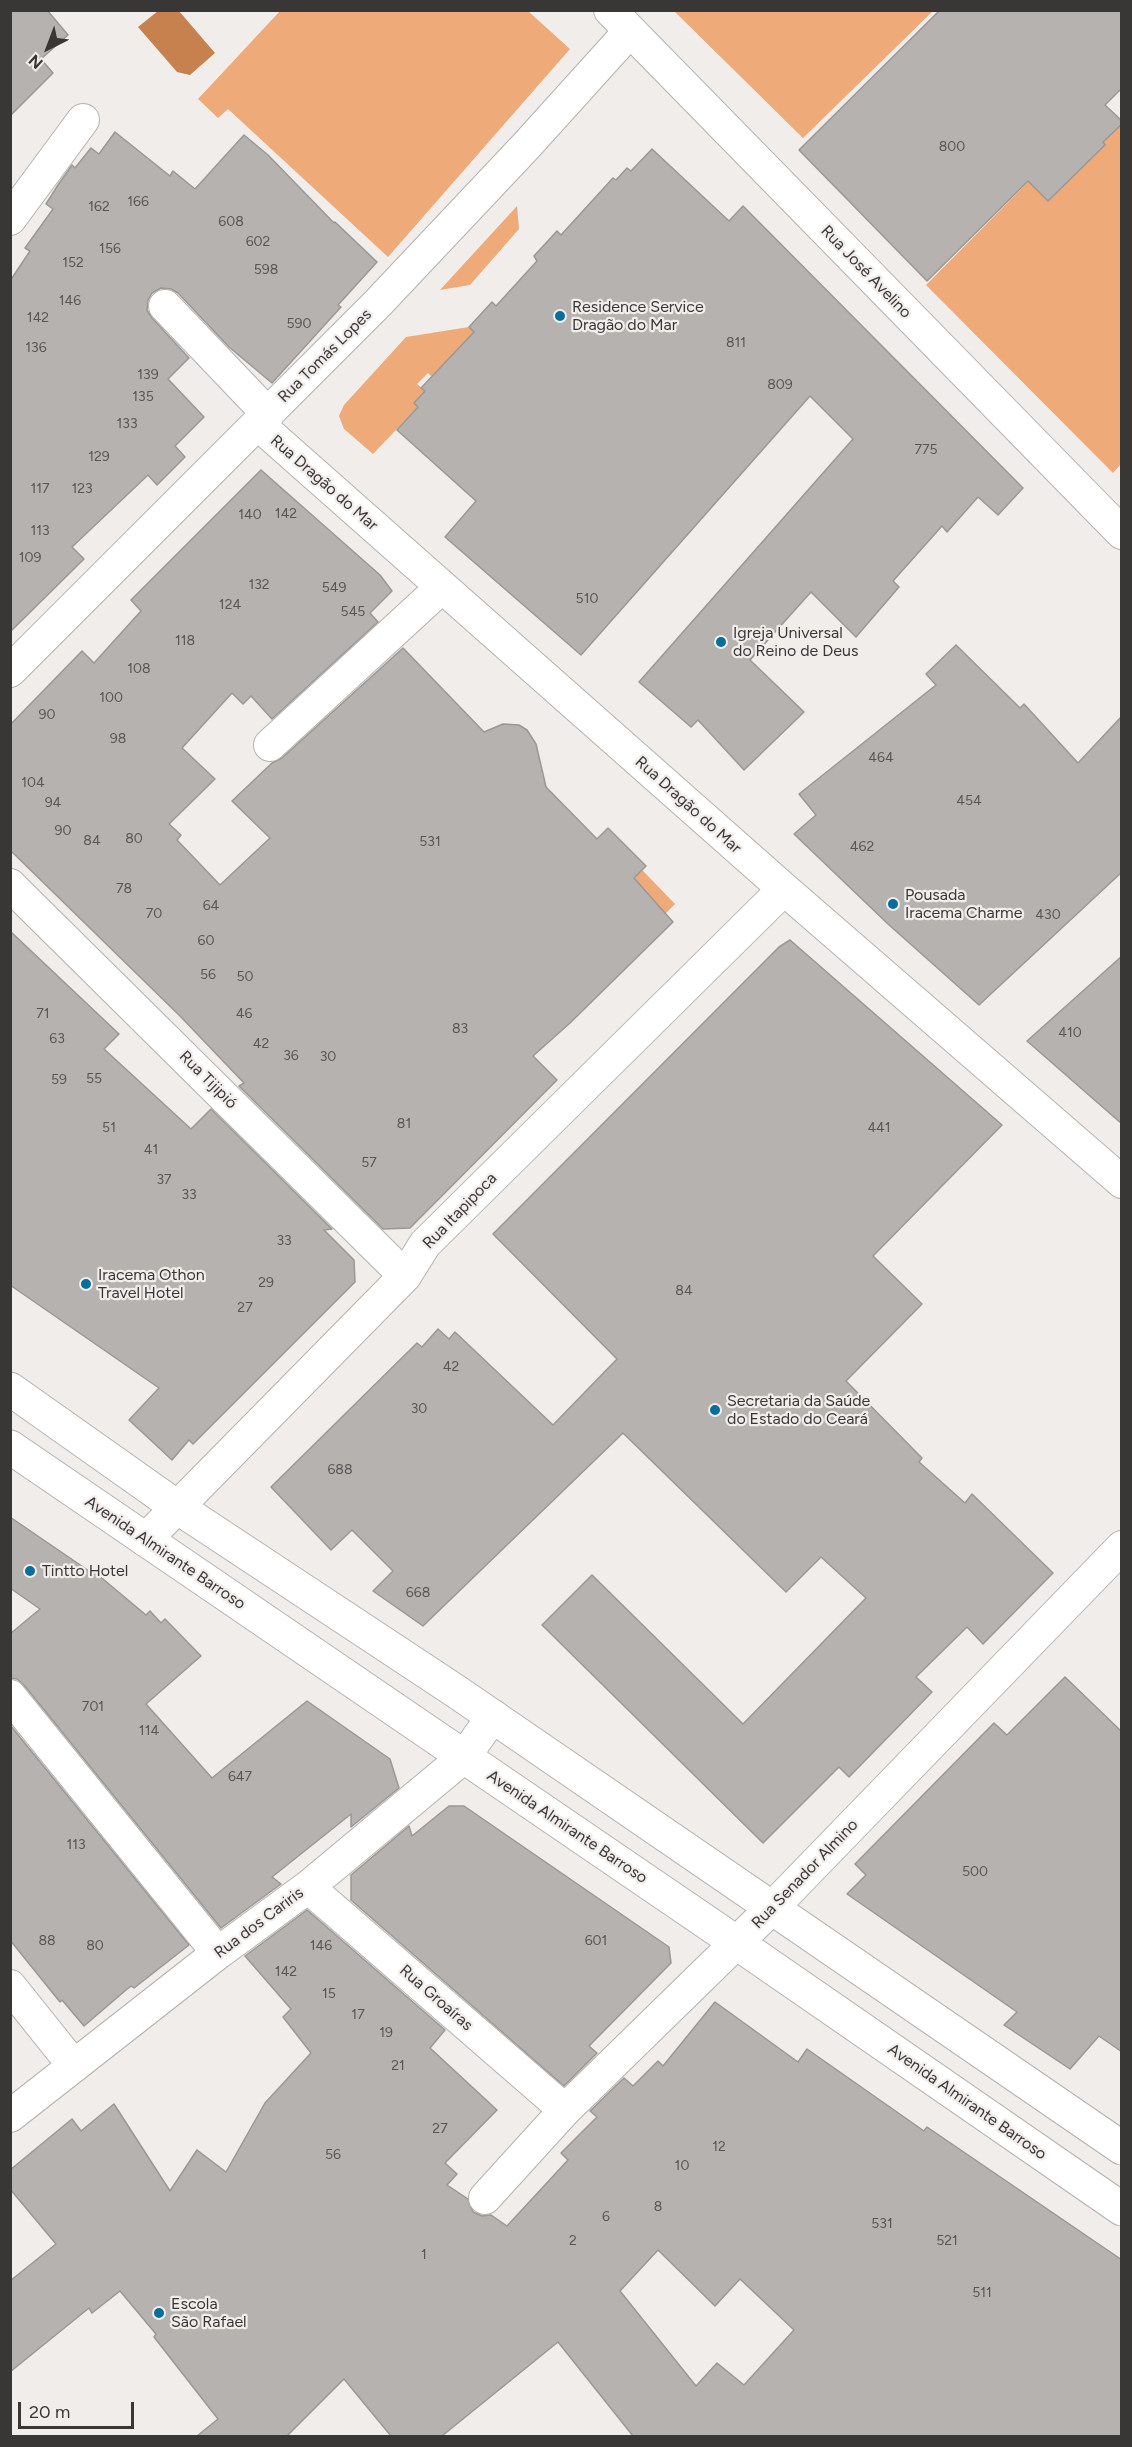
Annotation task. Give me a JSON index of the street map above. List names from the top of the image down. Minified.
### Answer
{"streets":{"main road":["Avenida Almirante Barroso"],"street":["Rua José Avelino","Rua Tomás Lopes","Rua Dragão do Mar","Rua Tijipió","Rua Itapipoca","Rua Senador Almino","Rua dos Cariris","Rua Groaíras"]},"crossings":[["Rua José Avelino","Rua Tomás Lopes"],["Rua Tomás Lopes","Rua Dragão do Mar"],["Rua Dragão do Mar","Rua Itapipoca"],["Rua Tijipió","Rua Itapipoca"],["Rua Itapipoca","Avenida Almirante Barroso"],["Avenida Almirante Barroso","Rua Senador Almino"],["Avenida Almirante Barroso","Rua dos Cariris"],["Rua Senador Almino","Rua Groaíras"],["Rua dos Cariris","Rua Groaíras"]],"places":["Residence Service Dragão do Mar","Igreja Universal do Reino de Deus","Pousada Iracema Charme","Iracema Othon Travel Hotel","Secretaria da Saúde do Estado do Ceará","Tintto Hotel","Escola São Rafael"],"house_numbers":["800","166","162","608","602","156","152","598","146","142","590","811","136","139","809","135","133","775","129","117","123","142","140","113","109","132","549","510","124","545","118","108","100","90","98","464","104","454","94","90","80","84","531","462","78","64","70","430","60","56","50","71","46","83","410","63","42","36","30","55","59","81","51","441","41","57","37","33","33","29","84","27","42","30","688","668","701","114","647","113","500","88","601","80","146","142","15","17","19","21","27","12","56","10","8","6","531","2","521","1","511"],"scale_bar":"20 m","north":"bottom left"}
